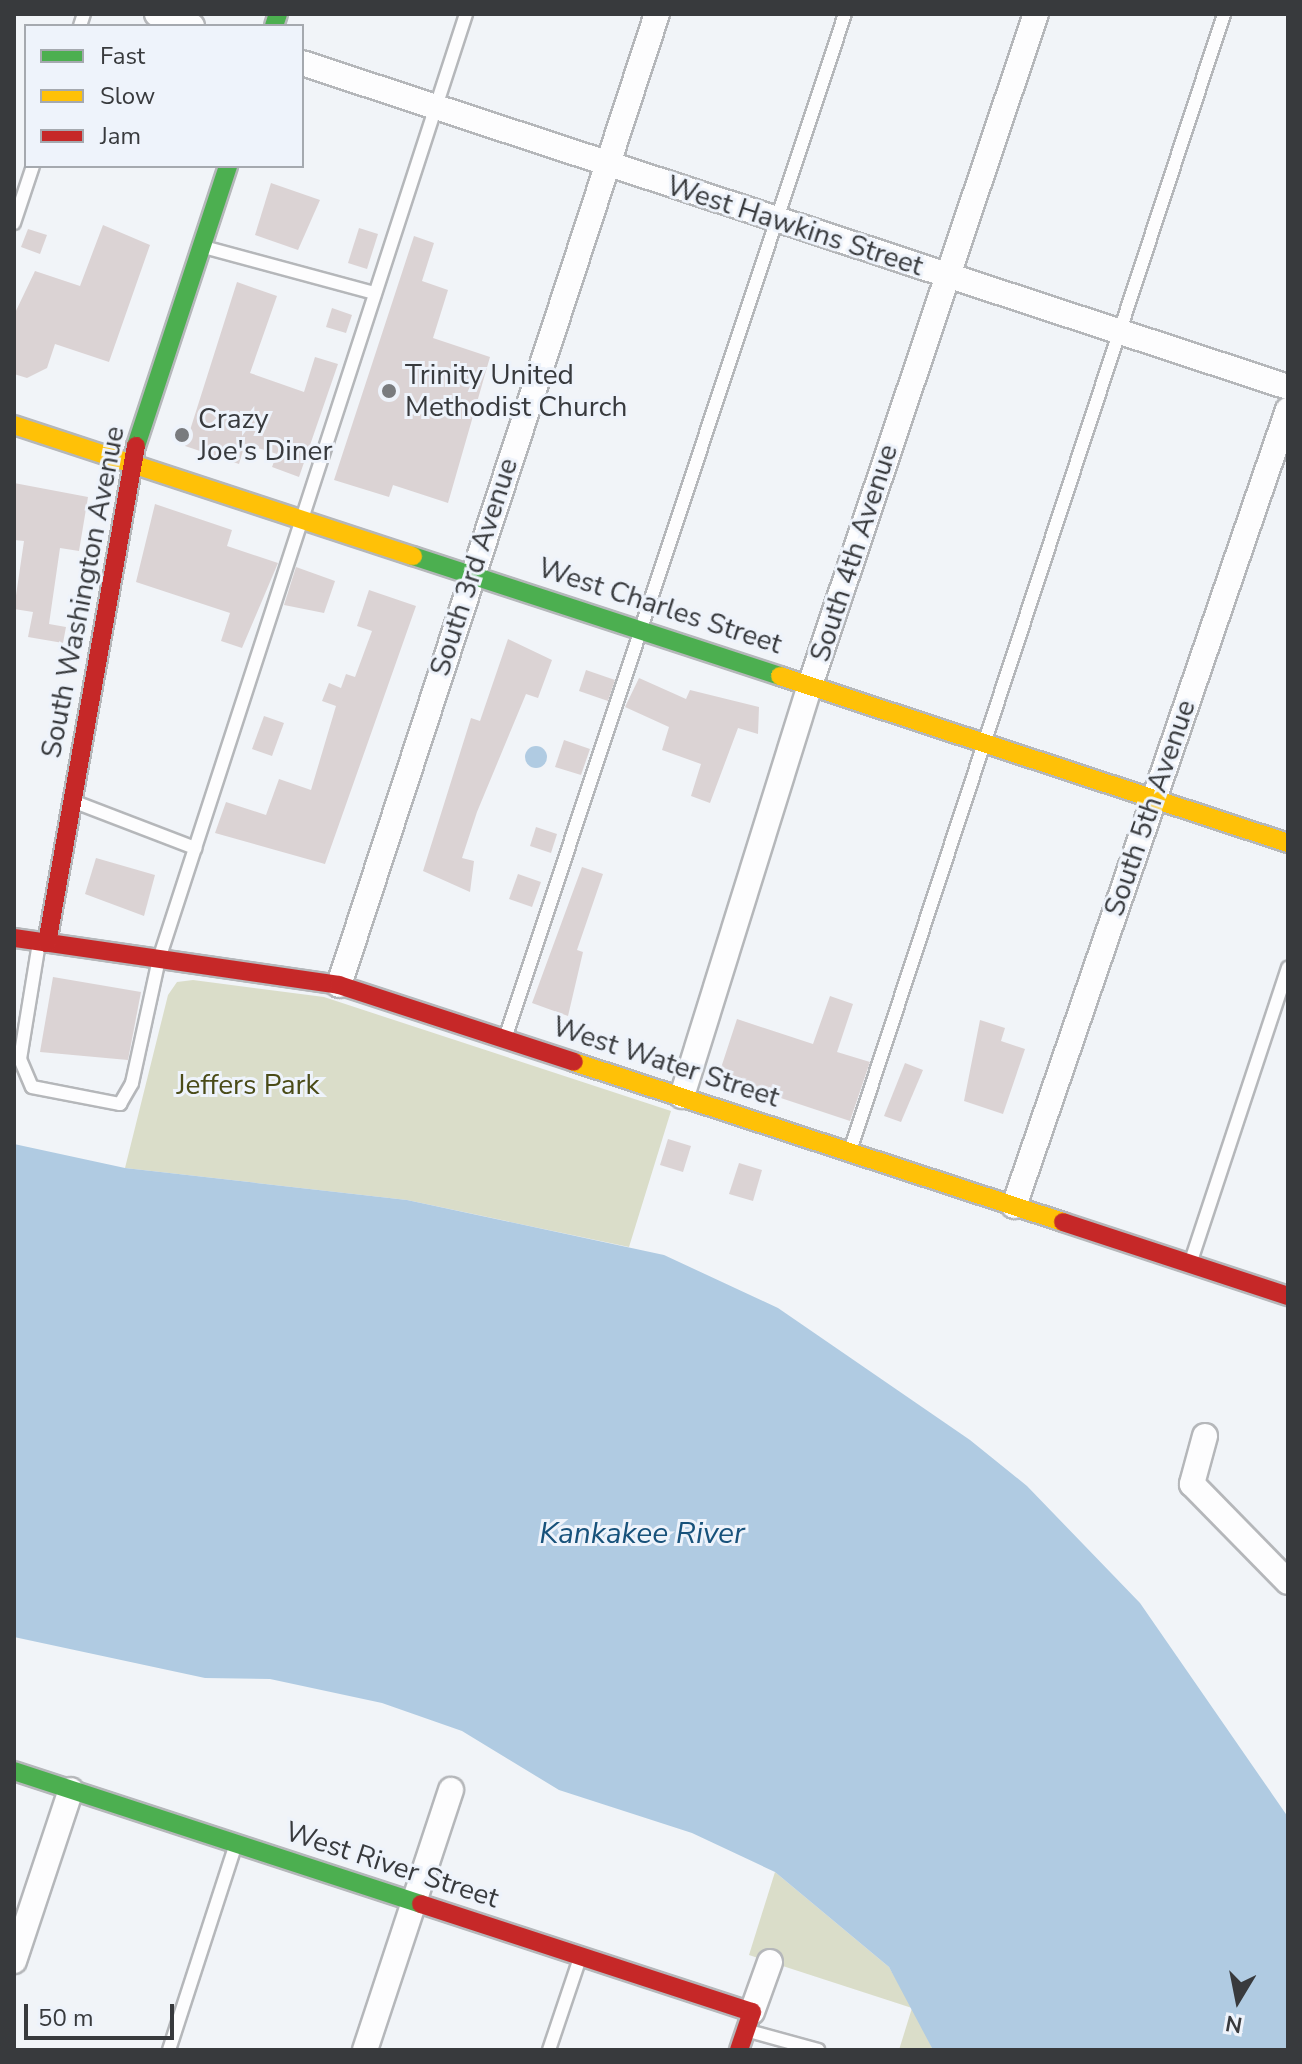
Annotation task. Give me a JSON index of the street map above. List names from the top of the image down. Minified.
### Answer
{"streets":{"street":["West Hawkins Street","South 4th Avenue","South 3rd Avenue","South Washington Avenue","West Charles Street","South 5th Avenue","West Water Street","West River Street"]},"crossings":[["West Hawkins Street","South 4th Avenue"],["West Hawkins Street","South 3rd Avenue"],["South 4th Avenue","West Charles Street"],["South 4th Avenue","West Water Street"],["South 3rd Avenue","West Charles Street"],["South 3rd Avenue","West Water Street"],["South Washington Avenue","West Charles Street"],["South Washington Avenue","West Water Street"],["West Charles Street","South 5th Avenue"],["South 5th Avenue","West Water Street"]],"water":["Kankakee River"],"parks":["Jeffers Park"],"places":["Trinity United Methodist Church","Crazy Joe's Diner"],"legend":["Fast","Slow","Jam"],"scale_bar":"50 m","north":"bottom"}
